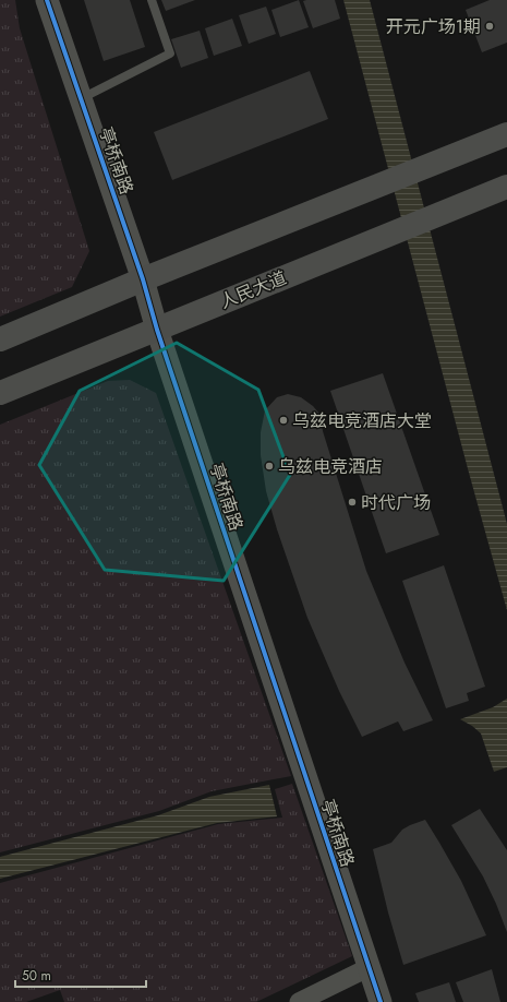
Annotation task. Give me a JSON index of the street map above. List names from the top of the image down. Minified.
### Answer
{"streets":{"main road":["人民大道"],"street":["亭桥南路"]},"crossings":[["亭桥南路","人民大道"]],"places":["开元广场1期","乌兹电竞酒店大堂","乌兹电竞酒店","时代广场"],"scale_bar":"50 m"}
